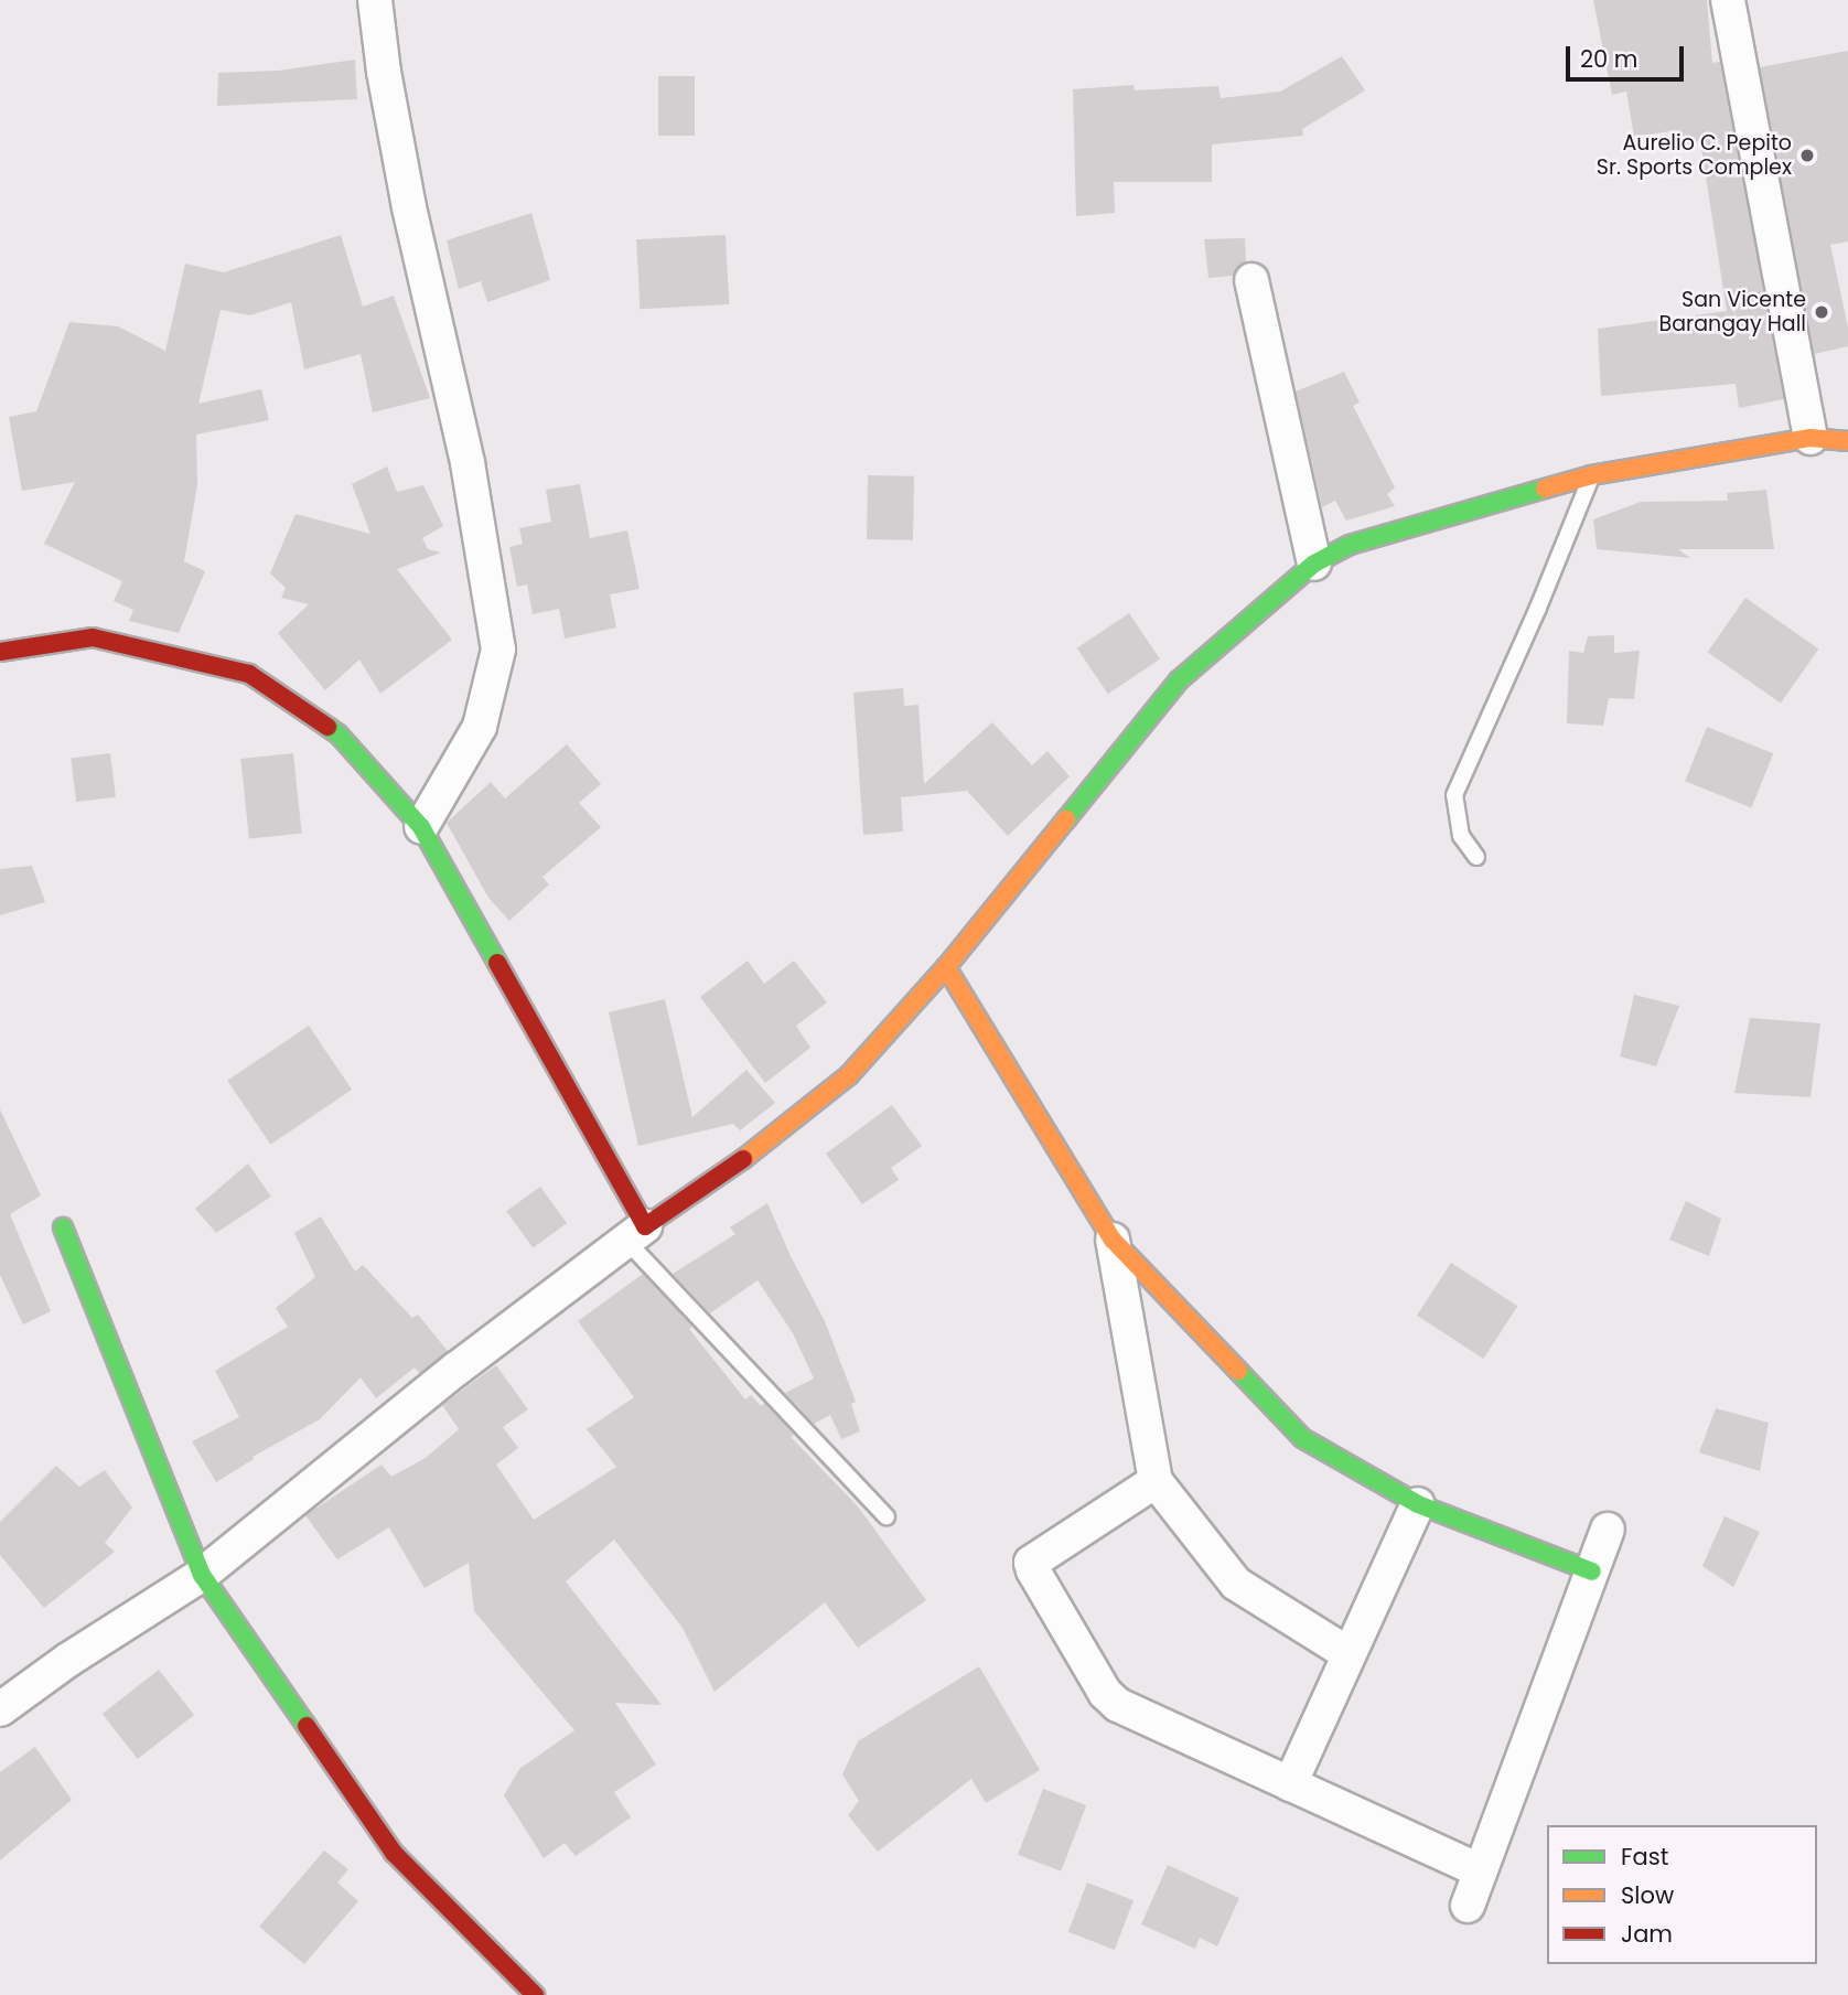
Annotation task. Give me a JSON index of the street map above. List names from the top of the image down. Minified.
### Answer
{"places":["Aurelio C. Pepito Sr. Sports Complex","San Vicente Barangay Hall"],"legend":["Fast","Slow","Jam"],"scale_bar":"20 m"}
